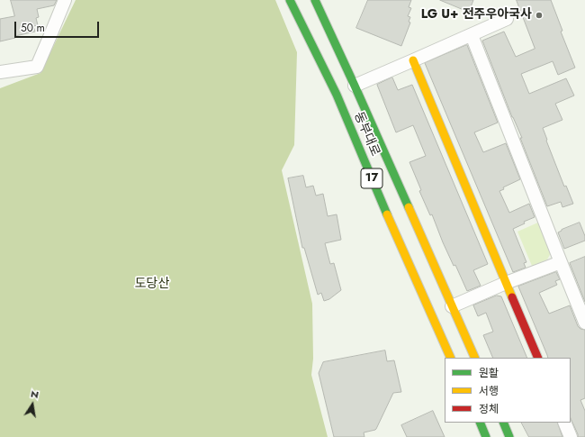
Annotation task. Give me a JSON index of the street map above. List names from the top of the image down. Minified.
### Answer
{"streets":{"main road":["동부대로","17"]},"parks":["도당산"],"places":["LG U+ 전주우아국사"],"legend":["원활","서행","정체"],"scale_bar":"50 m","north":"top"}
